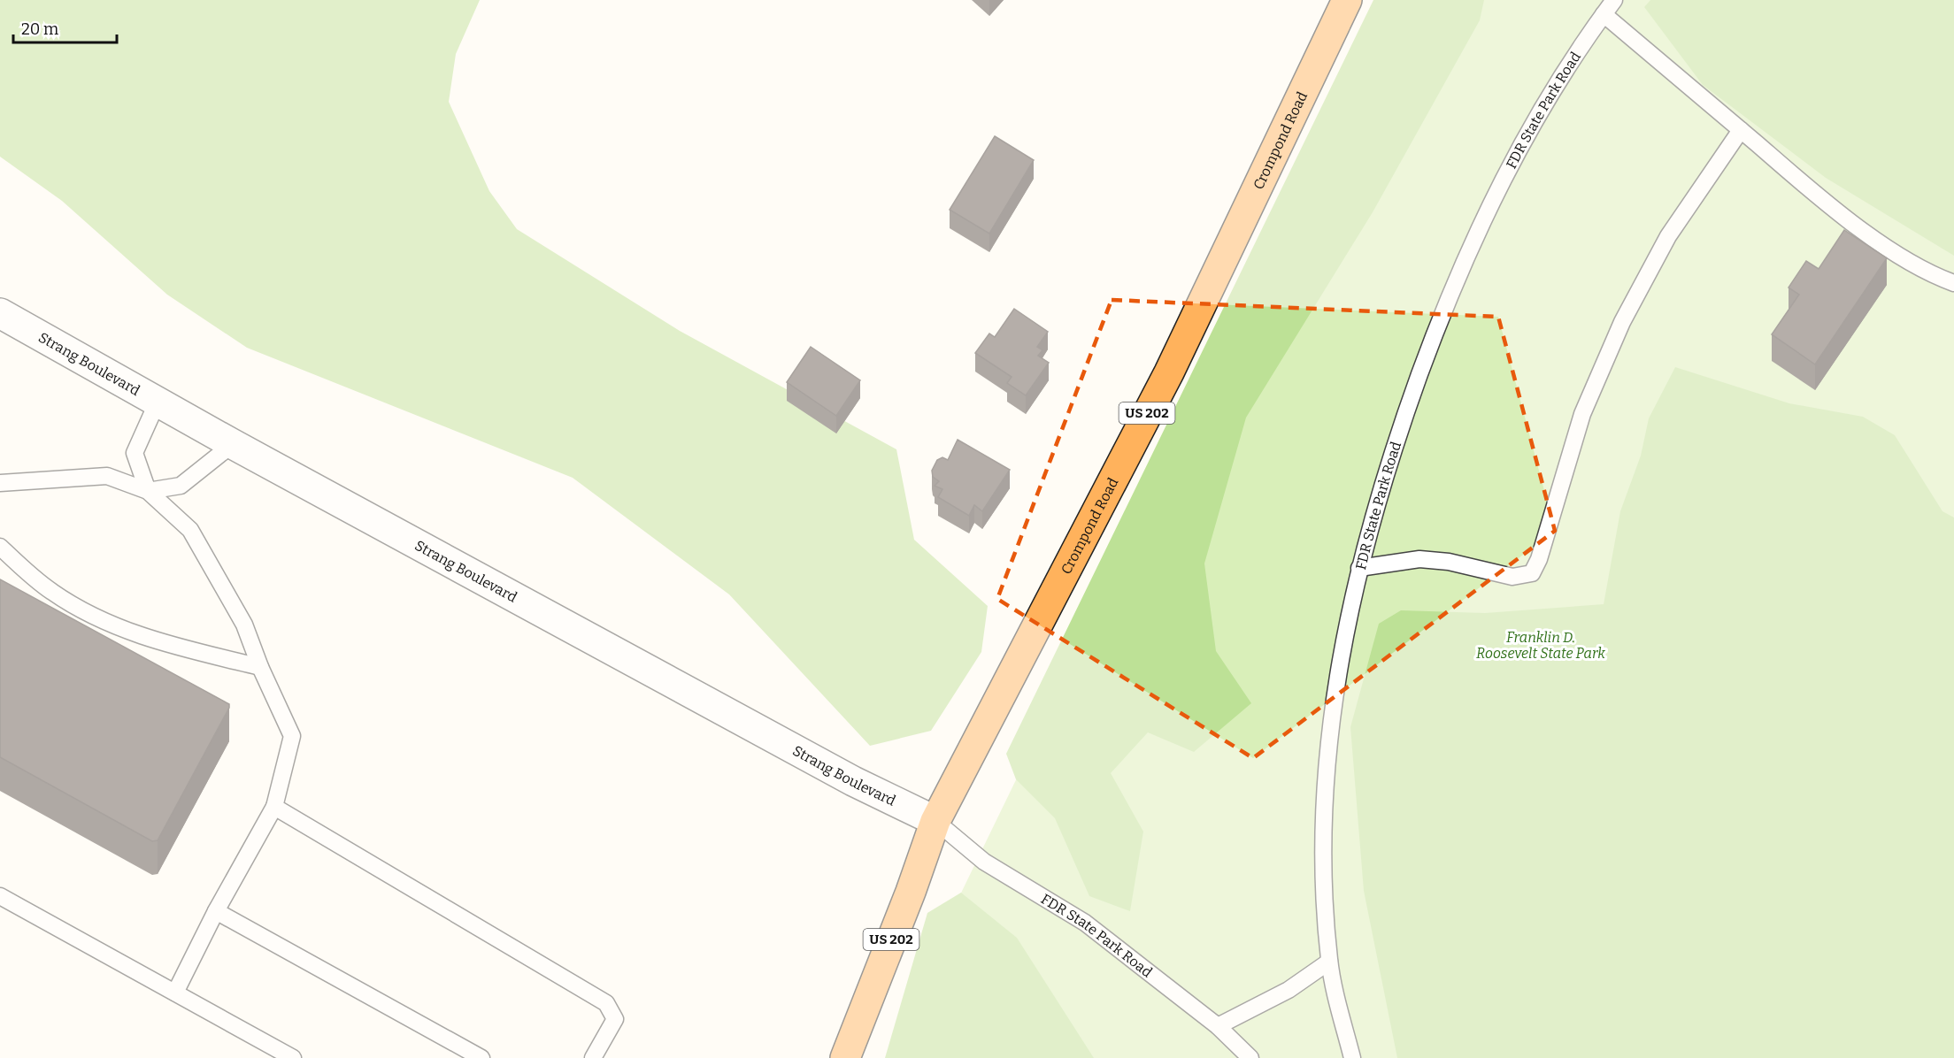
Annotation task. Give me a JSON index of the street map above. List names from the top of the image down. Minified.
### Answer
{"streets":{"highway":["Crompond Road","US 202"],"street":["Strang Boulevard"],"lane":["FDR State Park Road"]},"crossings":[["FDR State Park Road","Crompond Road"],["FDR State Park Road","Strang Boulevard"],["Crompond Road","Strang Boulevard"]],"parks":["Franklin D. Roosevelt State Park"],"scale_bar":"20 m"}
